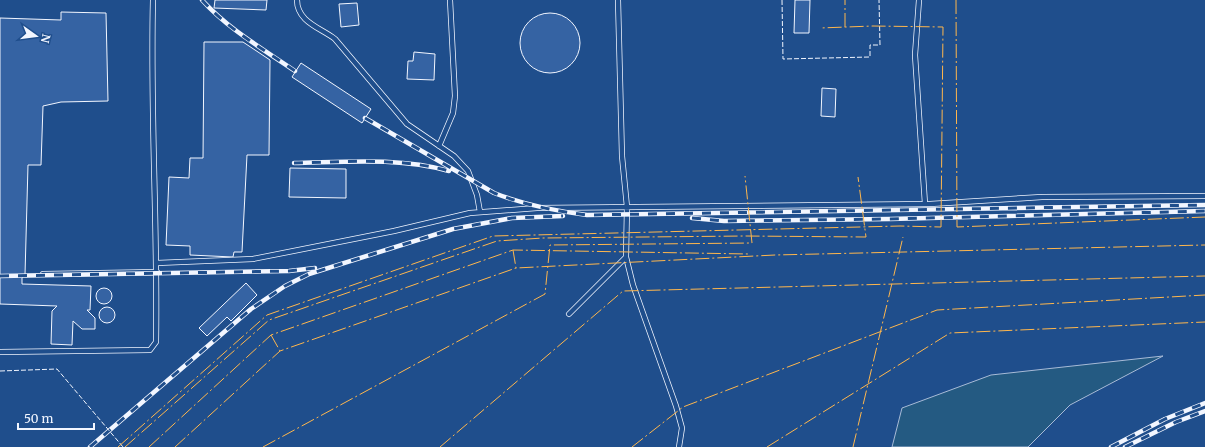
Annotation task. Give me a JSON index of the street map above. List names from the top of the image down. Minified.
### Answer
{"scale_bar":"50 m","north":"right"}
